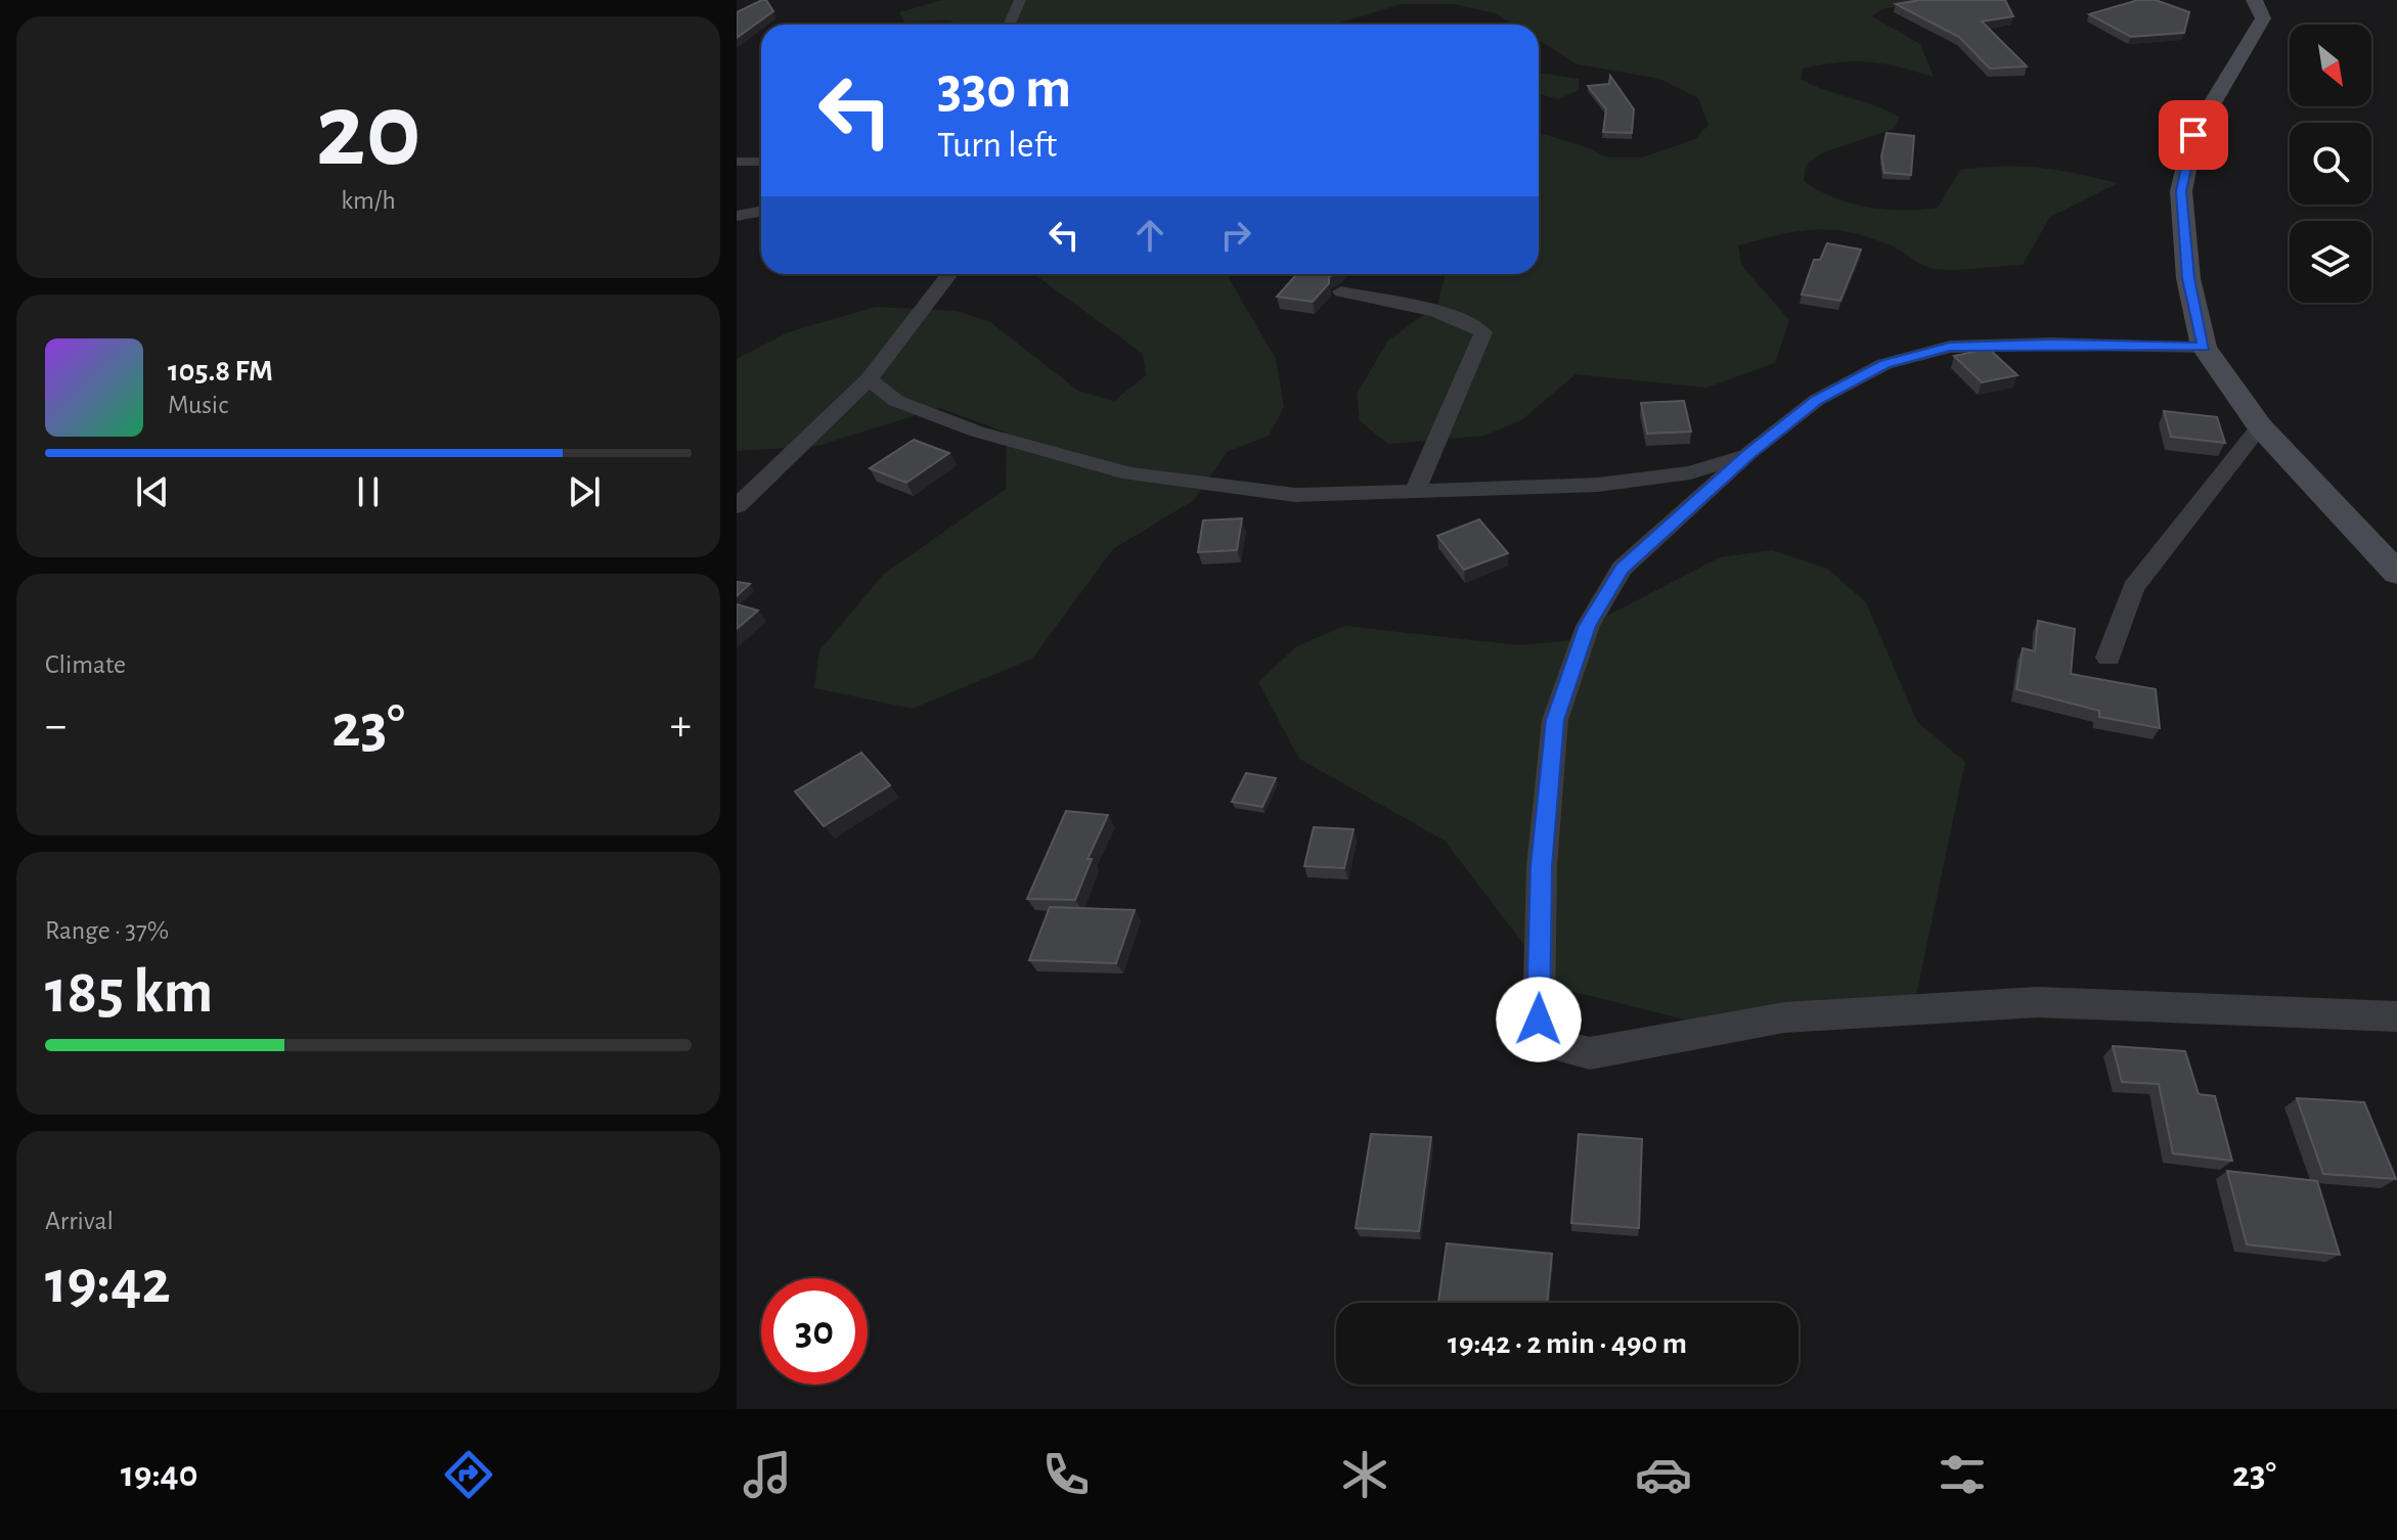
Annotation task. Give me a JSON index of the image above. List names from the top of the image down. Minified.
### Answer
{"north":"bottom right","page":{"tile":[["20","km/h"],"Climate",["Range · 37%","185 km"],["Arrival","19:42"]],"turn":["330 m","Turn left"],"song":["105.8 FM","Music"],"heat":["−","23°","+"],"limit":"30","trip":"19:42 · 2 min · 490 m","tabs":["19:40","23°"]}}
